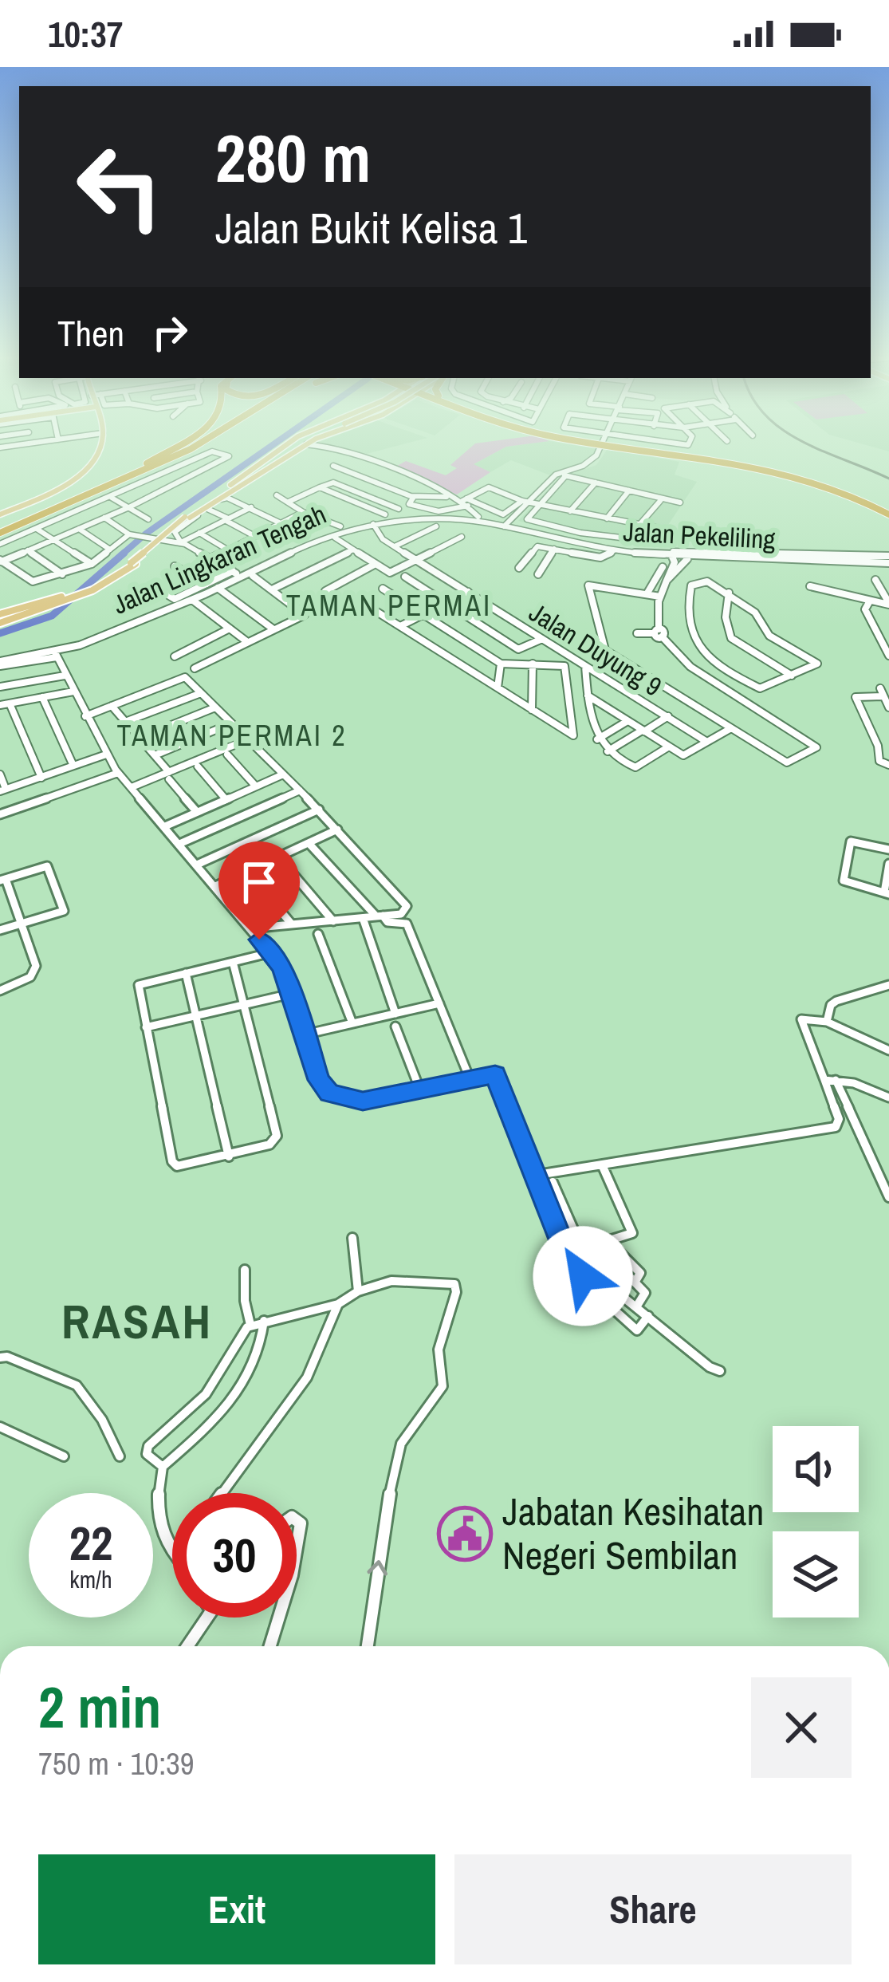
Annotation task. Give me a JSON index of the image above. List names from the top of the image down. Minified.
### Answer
{"streets":{"street":["Jalan Pekeliling","Jalan Lingkaran Tengah","Jalan Duyung 9"]},"crossings":[["Jalan Pekeliling","Jalan Lingkaran Tengah"],["Jalan Lingkaran Tengah","Jalan Duyung 9"]],"districts":["TAMAN PERMAI","TAMAN PERMAI 2","RASAH"],"places":{"public building":["Jabatan Kesihatan Negeri Sembilan"]},"page":{"status":"10:37","turn":["280 m","Jalan Bukit Kelisa 1"],"then":"Then","speed":"22 km/h","limit":"30","heading":["2 min","750 m · 10:39"],"buttons":["Exit","Share"]}}
